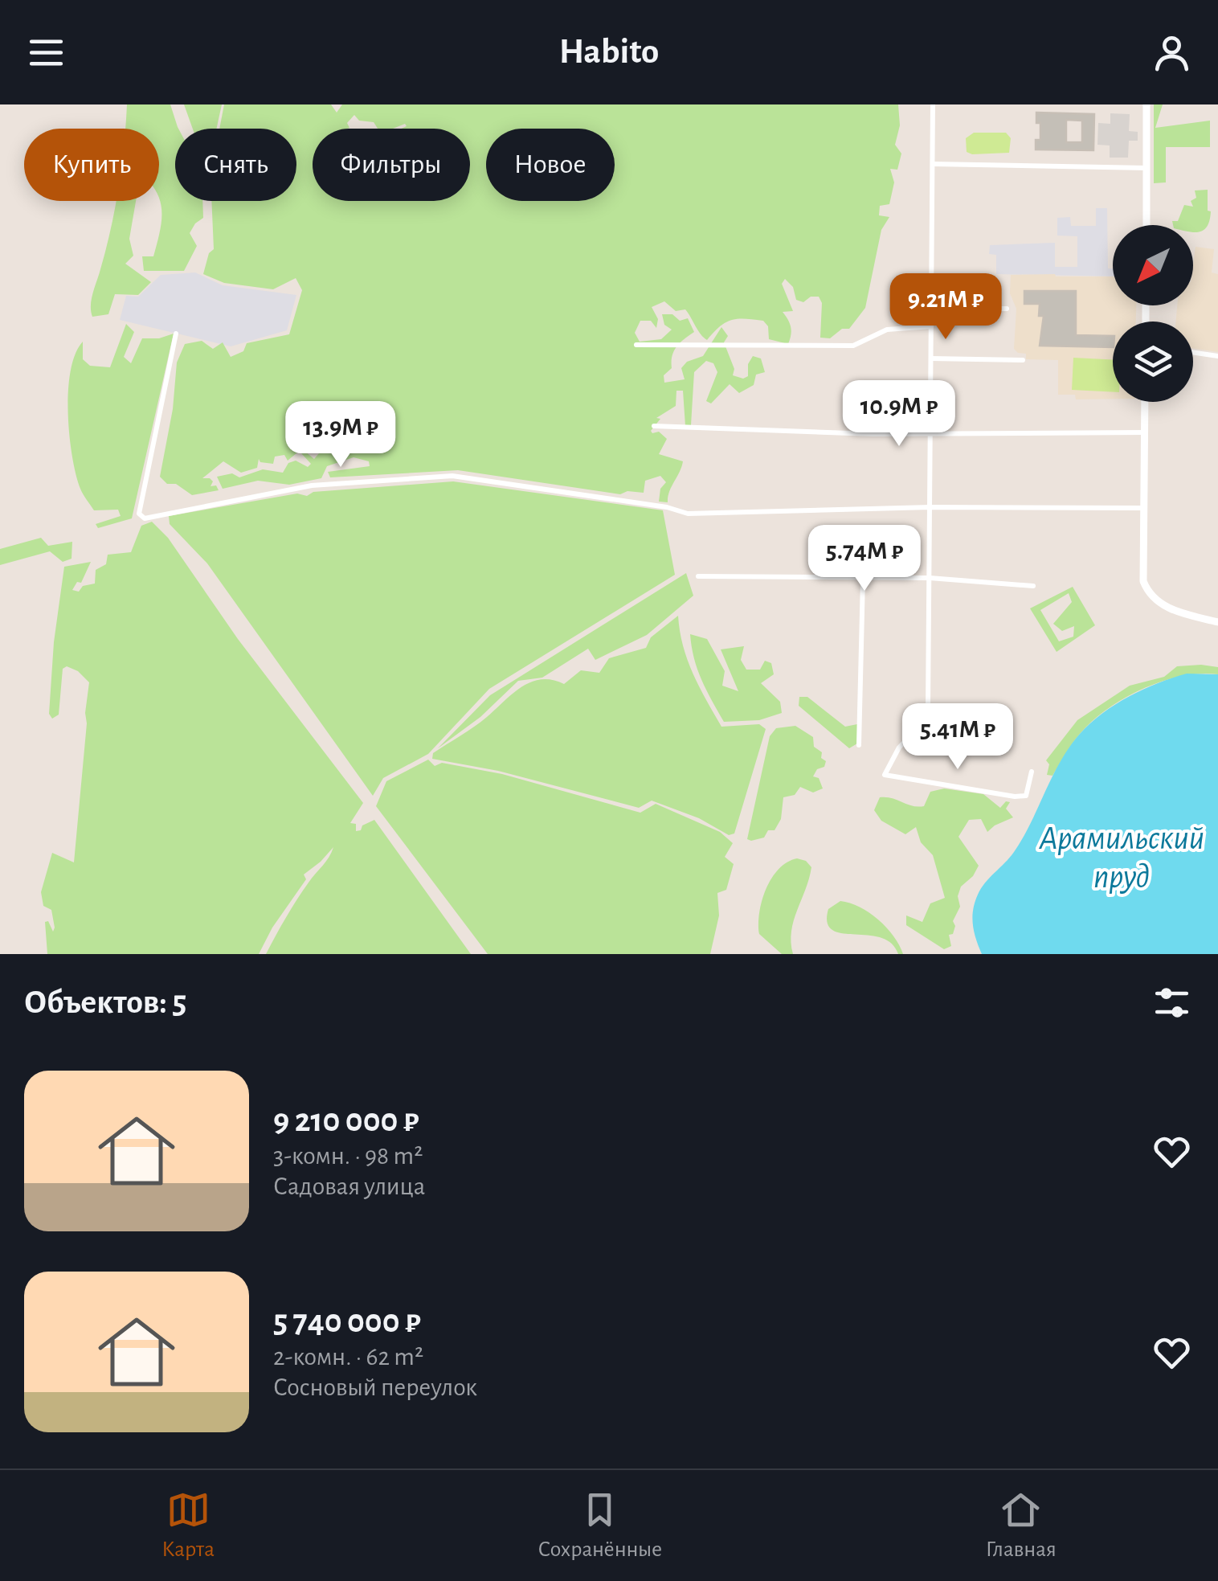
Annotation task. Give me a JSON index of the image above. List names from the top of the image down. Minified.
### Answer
{"water":["Арамильский пруд"],"north":"bottom left","page":{"header":"Habito","chip":["Купить","Снять","Фильтры","Новое"],"price":["9.21M ₽","10.9M ₽","13.9M ₽","5.74M ₽","5.41M ₽"],"heading":"Объектов: 5","list":[{"name":"9 210 000 ₽","note":"3-комн. · 98 m² · Садовая улица"},{"name":"5 740 000 ₽","note":"2-комн. · 62 m² · Сосновый переулок"}],"tabs":["Карта","Сохранённые","Главная"]}}
